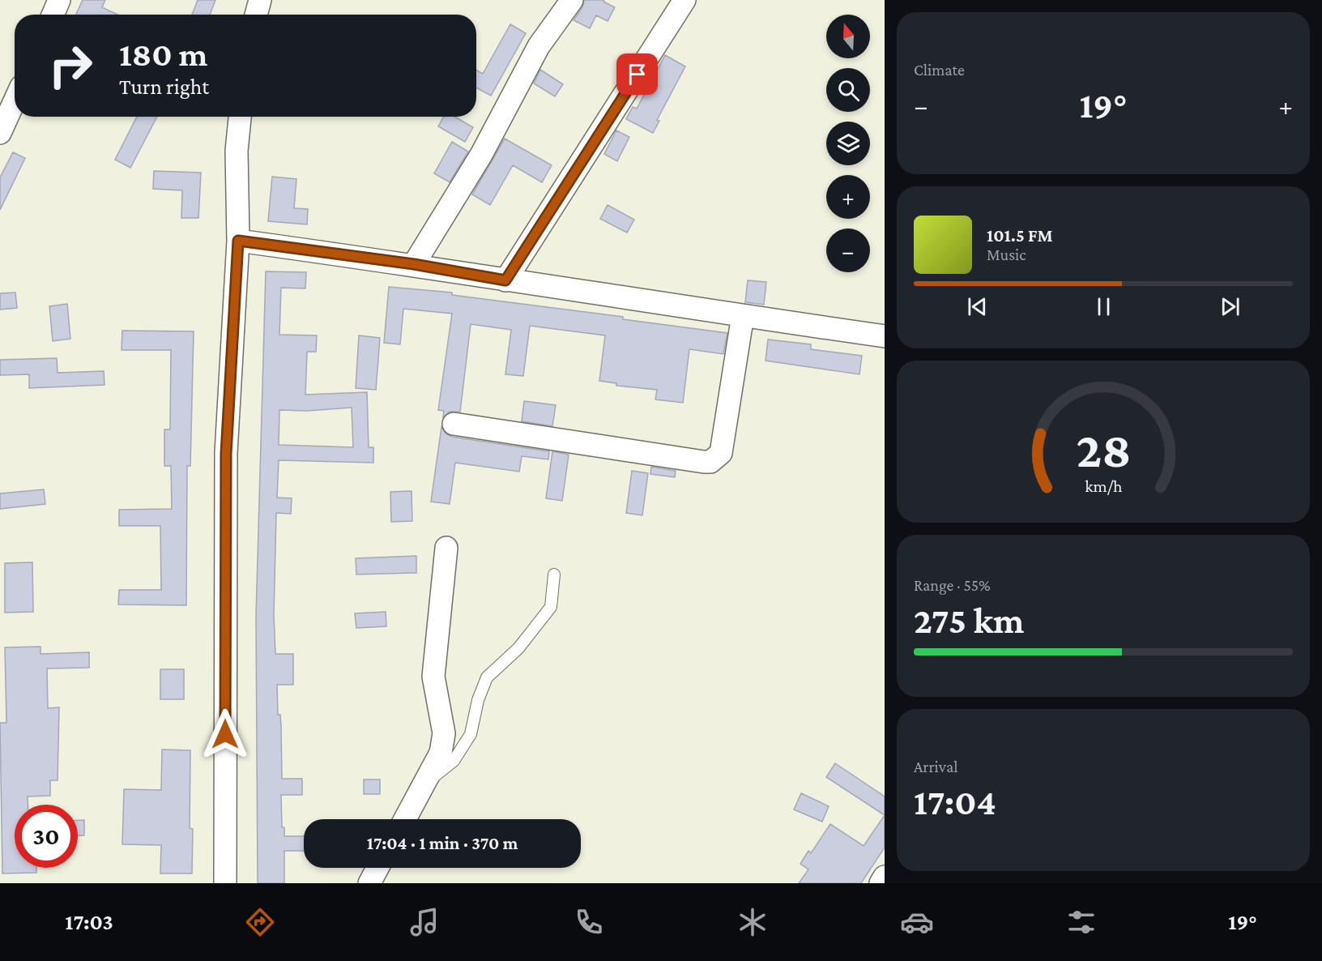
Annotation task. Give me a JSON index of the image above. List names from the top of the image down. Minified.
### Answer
{"north":"top","page":{"tile":["Climate",["Range · 55%","275 km"],["Arrival","17:04"]],"map_buttons":["+","−"],"turn":["180 m","Turn right"],"heat":["−","19°","+"],"song":["101.5 FM","Music"],"limit":"30","trip":"17:04 · 1 min · 370 m","tabs":["17:03","19°"],"gauge":["28","km/h"]}}
